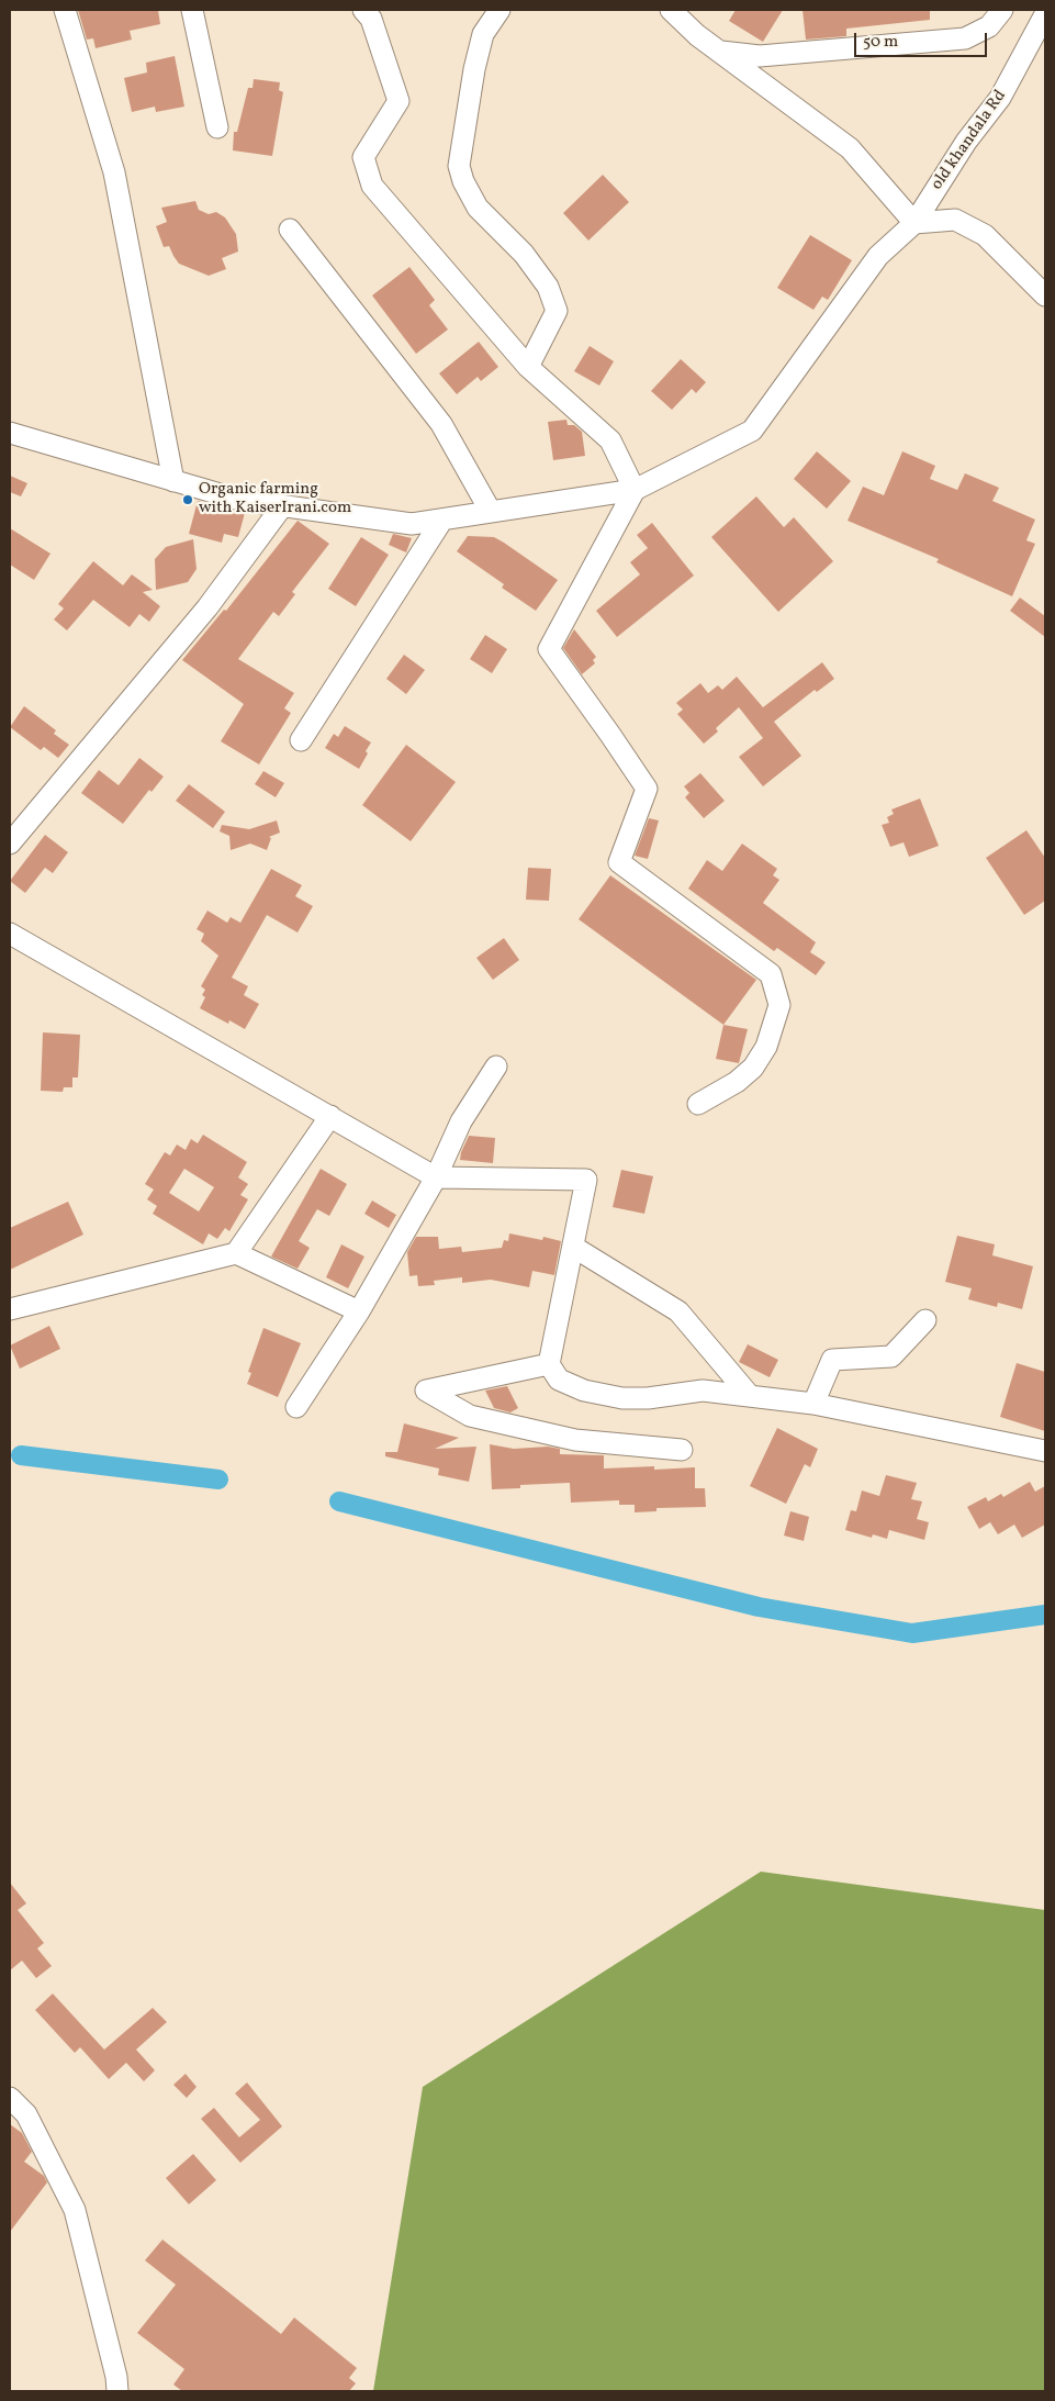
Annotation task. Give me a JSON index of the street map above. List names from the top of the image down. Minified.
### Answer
{"streets":{"street":["old khandala Rd"]},"places":["Organic farming with KaiserIrani.com"],"scale_bar":"50 m"}
